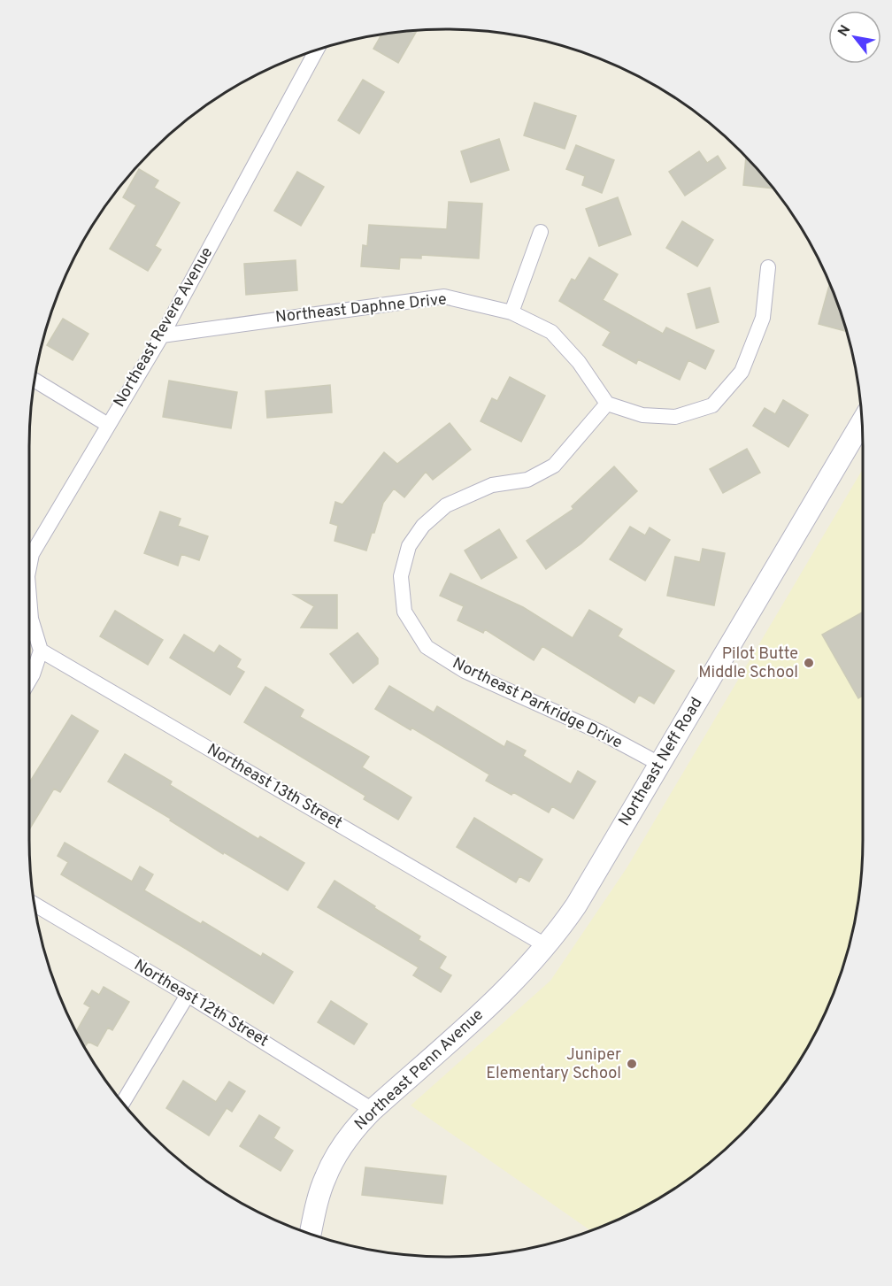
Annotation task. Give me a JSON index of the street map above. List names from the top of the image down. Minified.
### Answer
{"streets":{"main road":["Northeast Neff Road","Northeast Penn Avenue"],"street":["Northeast Daphne Drive","Northeast Revere Avenue","Northeast Parkridge Drive","Northeast 13th Street","Northeast 12th Street"]},"crossings":[["Northeast Daphne Drive","Northeast Revere Avenue"],["Northeast Daphne Drive","Northeast Parkridge Drive"],["Northeast Parkridge Drive","Northeast Neff Road"],["Northeast Neff Road","Northeast 13th Street"],["Northeast Neff Road","Northeast Penn Avenue"],["Northeast 13th Street","Northeast Penn Avenue"],["Northeast 12th Street","Northeast Penn Avenue"]],"places":["Pilot Butte Middle School","Juniper Elementary School"],"north":"top left"}
